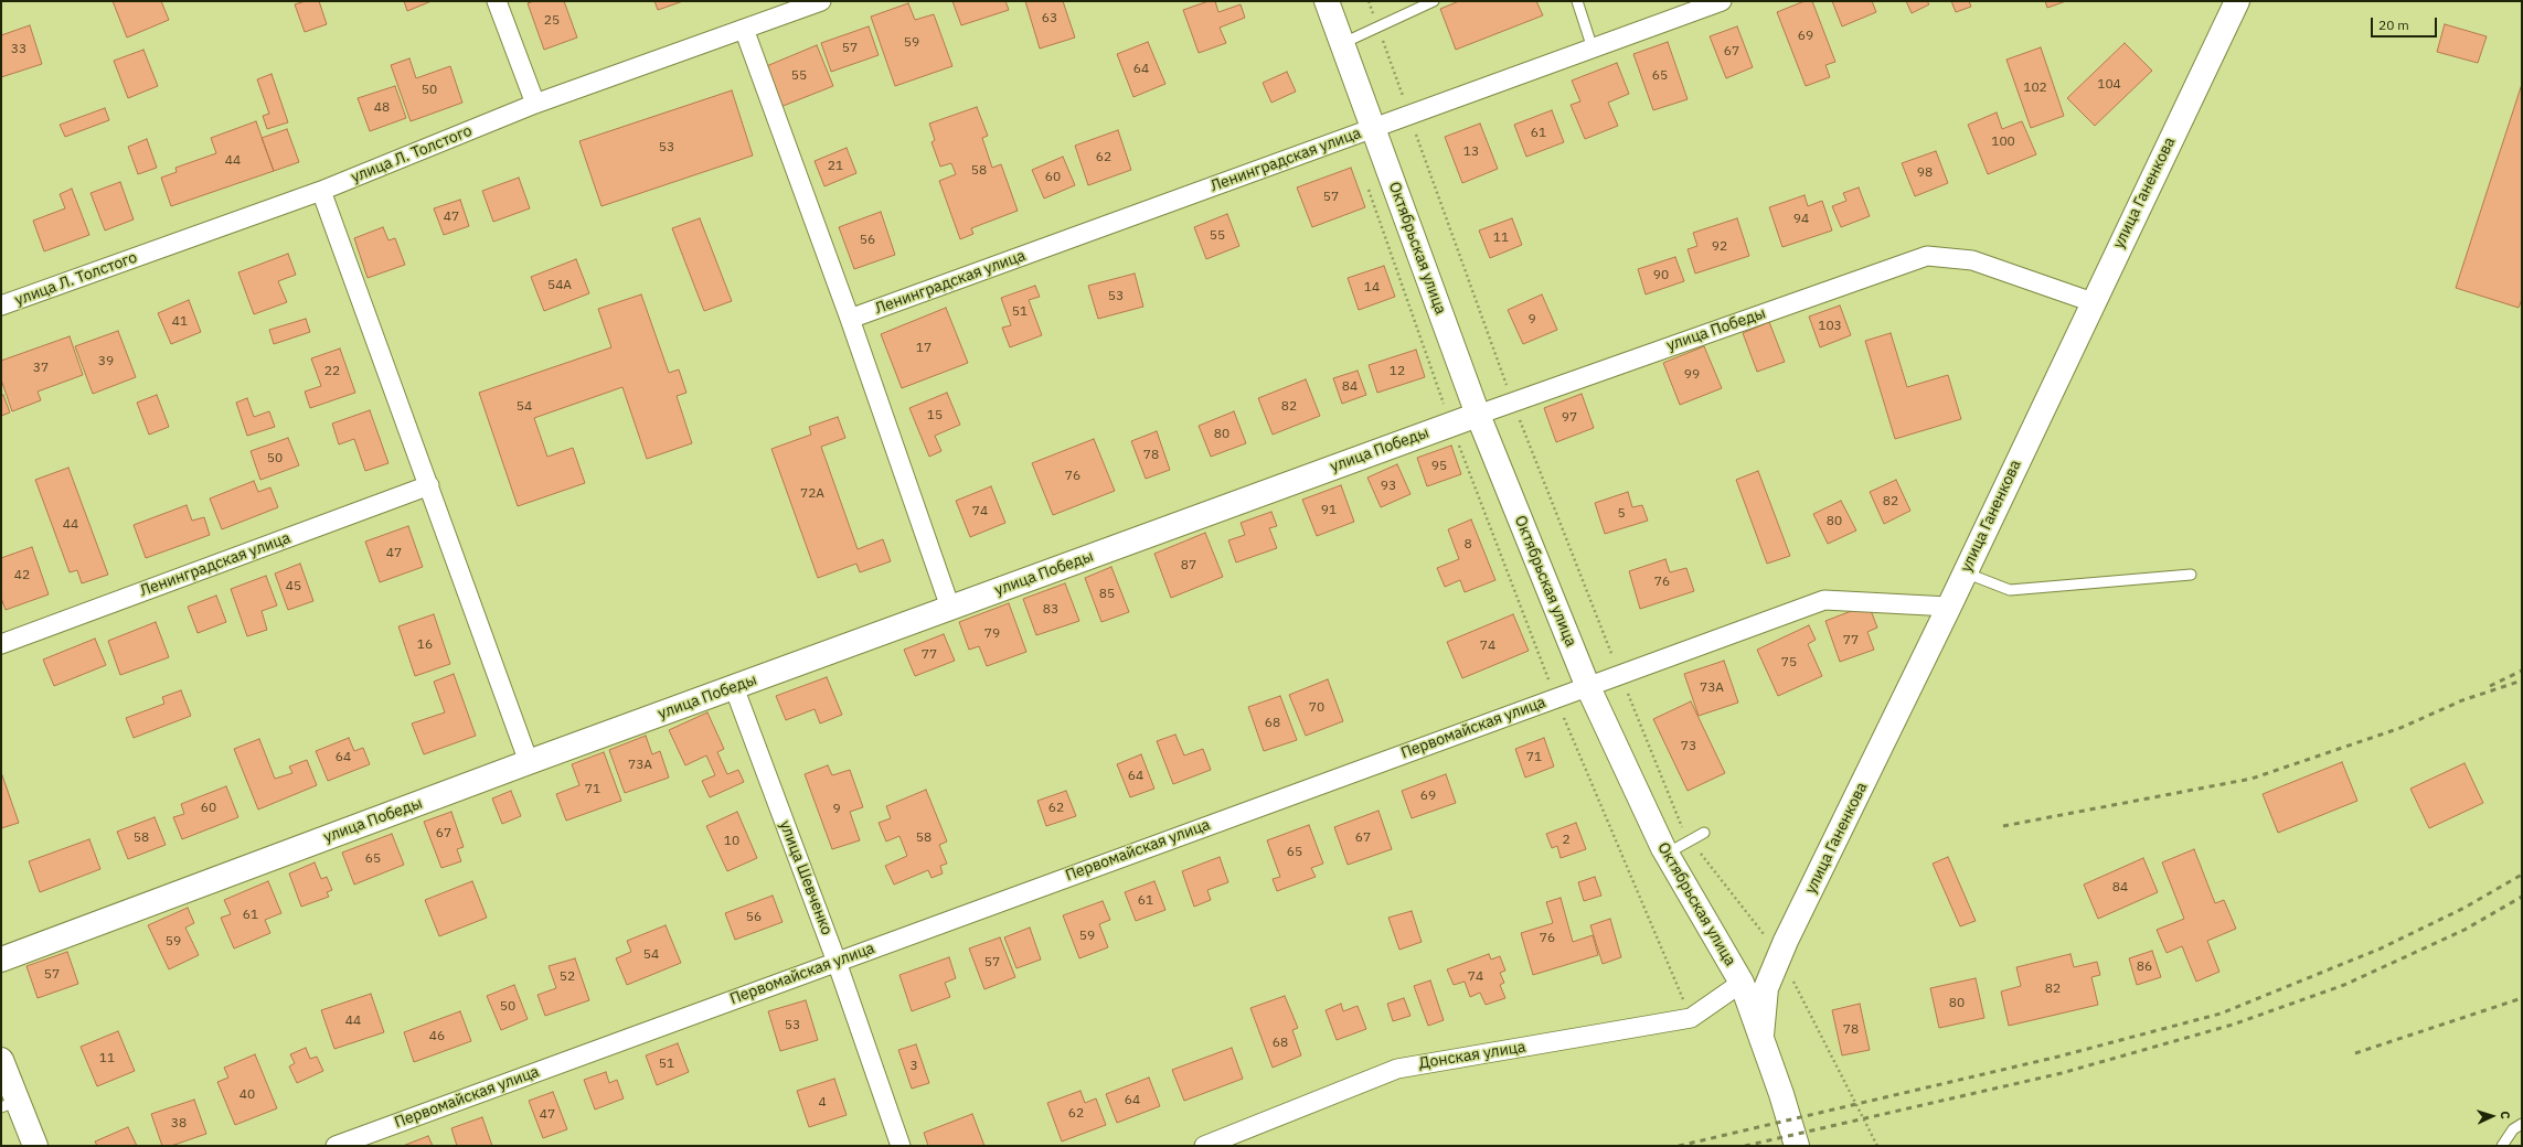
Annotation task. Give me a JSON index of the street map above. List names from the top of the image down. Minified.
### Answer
{"streets":{"street":["улица Л. Толстого","Ленинградская улица","улица Ганенкова","Октябрьская улица","улица Победы","Первомайская улица","улица Шевченко","Донская улица"]},"crossings":[["Ленинградская улица","Октябрьская улица"],["улица Ганенкова","Октябрьская улица"],["улица Ганенкова","улица Победы"],["улица Ганенкова","Первомайская улица"],["Октябрьская улица","улица Победы"],["Октябрьская улица","Первомайская улица"],["Октябрьская улица","Донская улица"],["улица Победы","улица Шевченко"],["Первомайская улица","улица Шевченко"]],"house_numbers":["63","25","69","59","57","33","67","64","55","65","104","102","50","48","61","100","53","13","62","44","21","58","98","60","57","47","94","55","11","56","92","90","54А","14","53","51","9","41","103","17","39","37","22","12","99","84","54","82","15","97","80","78","50","95","76","93","72А","82","91","74","5","80","44","8","47","87","42","76","45","85","83","79","77","16","74","77","75","73А","70","68","73","64","71","73А","64","71","69","60","62","9","67","58","58","67","2","10","65","65","84","61","61","56","59","76","59","54","57","86","57","52","74","82","80","50","44","53","78","46","68","11","51","3","40","64","4","62","47","38"],"scale_bar":"20 m","north":"right"}
